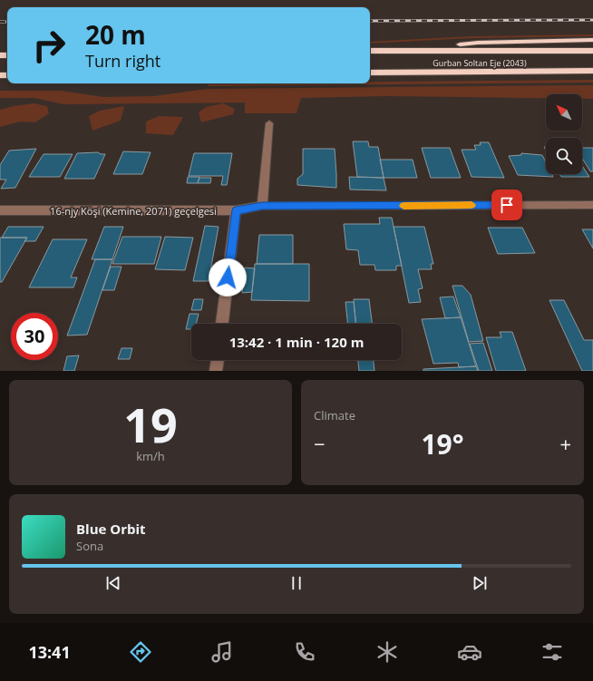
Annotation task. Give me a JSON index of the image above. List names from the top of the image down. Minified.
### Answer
{"streets":{"highway":["Gurban Soltan Eje (2043)"],"street":["16-njy Köşi (Kemine, 2071) geçelgesi"]},"north":"top left","page":{"turn":["20 m","Turn right"],"limit":"30","trip":"13:42 · 1 min · 120 m","tile":[["19","km/h"],"Climate"],"heat":["−","19°","+"],"song":["Blue Orbit","Sona"],"tabs":"13:41"}}
